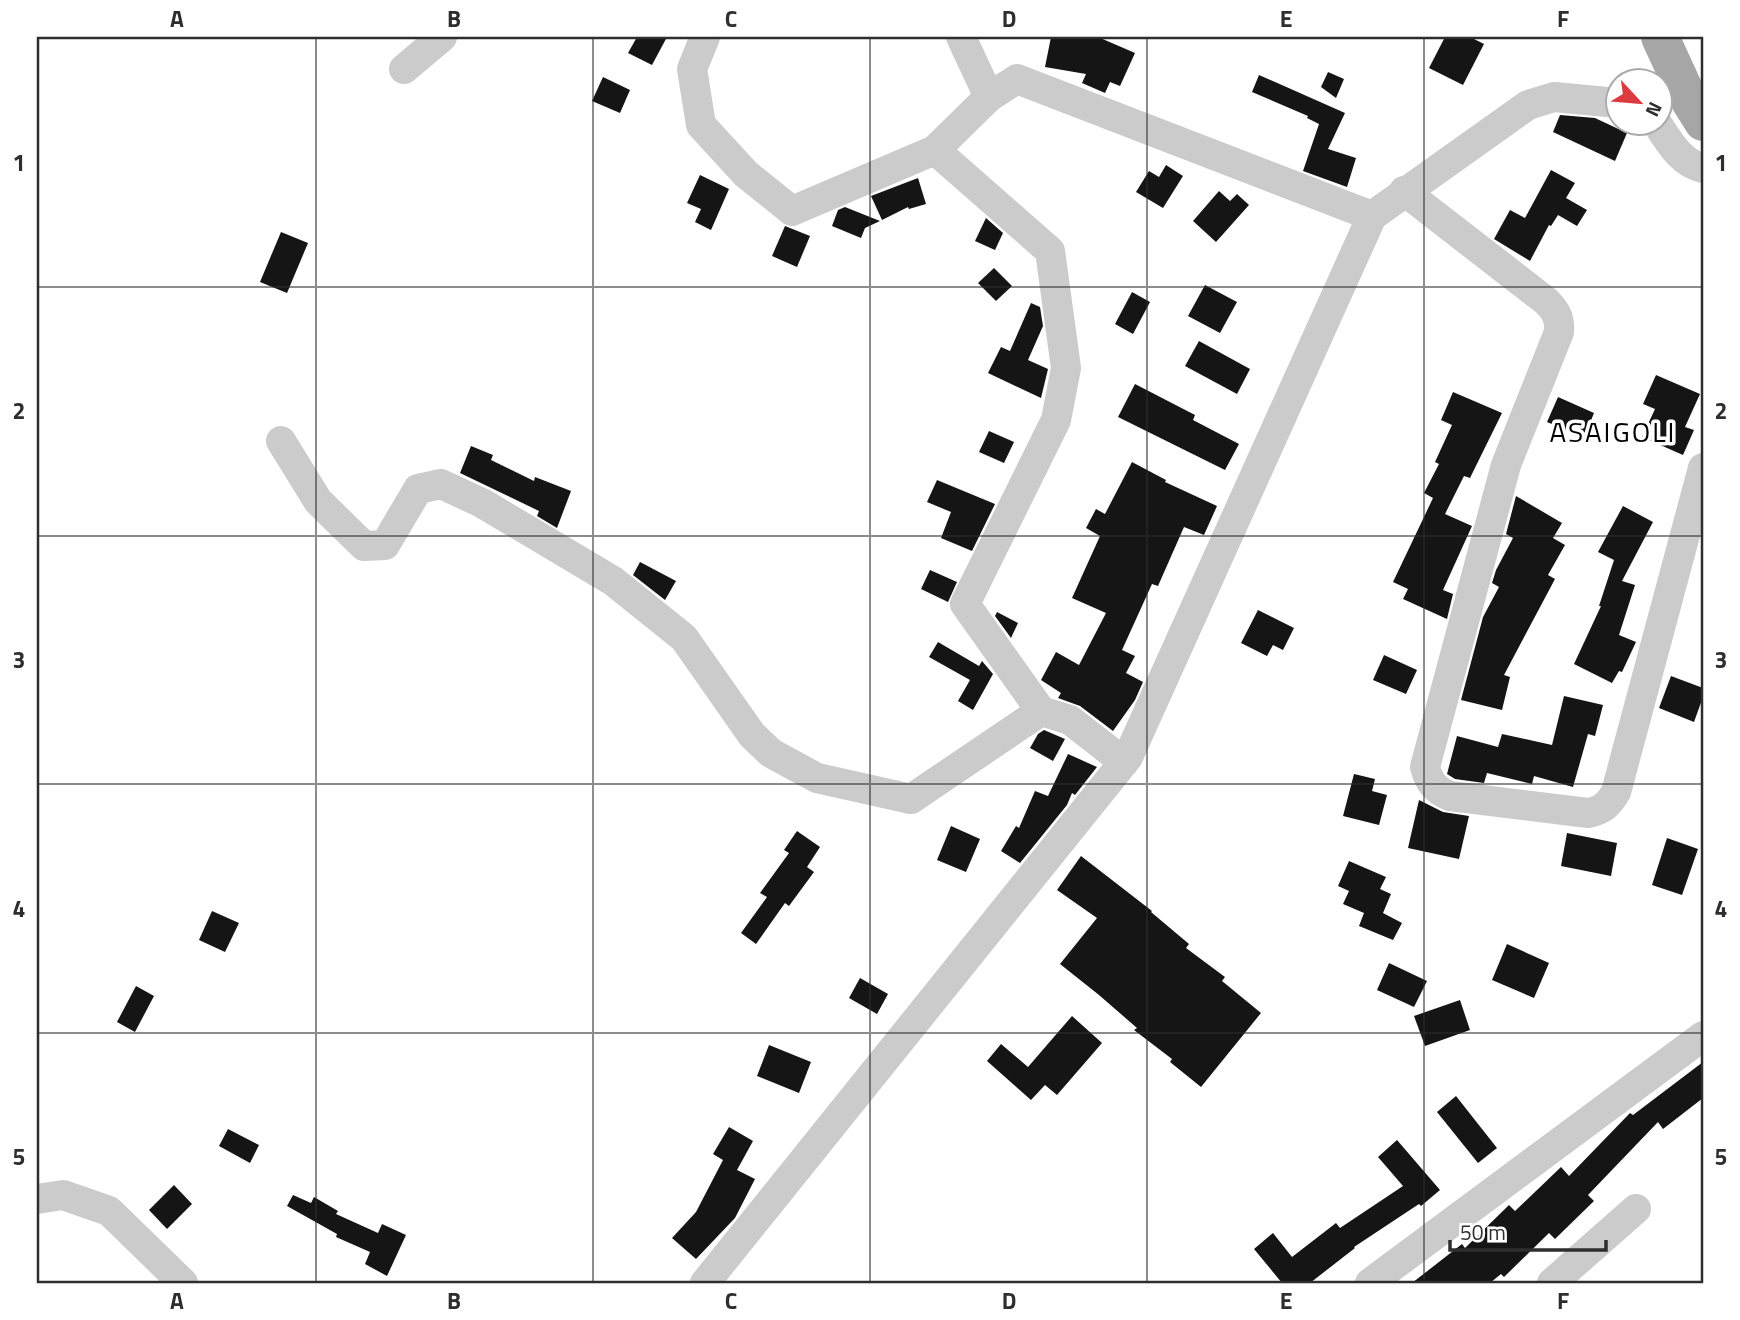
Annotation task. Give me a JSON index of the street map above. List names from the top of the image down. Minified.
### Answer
{"districts":["ASAIGOLI"],"scale_bar":"50 m","north":"bottom right","grid":{"columns":["A","B","C","D","E","F"],"rows":["1","2","3","4","5"]}}
